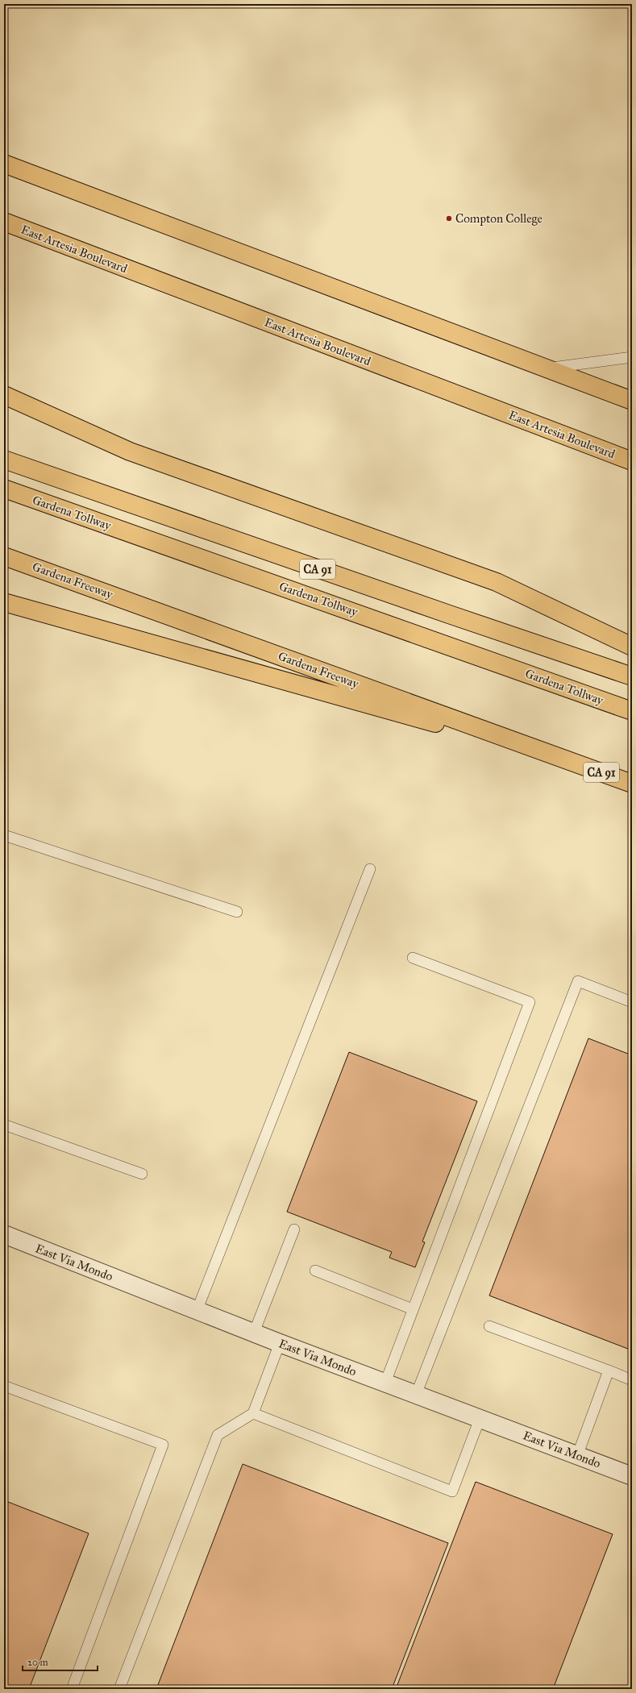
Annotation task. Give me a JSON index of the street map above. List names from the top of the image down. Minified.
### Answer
{"streets":{"main road":["East Artesia Boulevard","Gardena Tollway","CA 91","Gardena Freeway"],"street":["East Via Mondo"]},"places":["Compton College"],"scale_bar":"20 m"}
